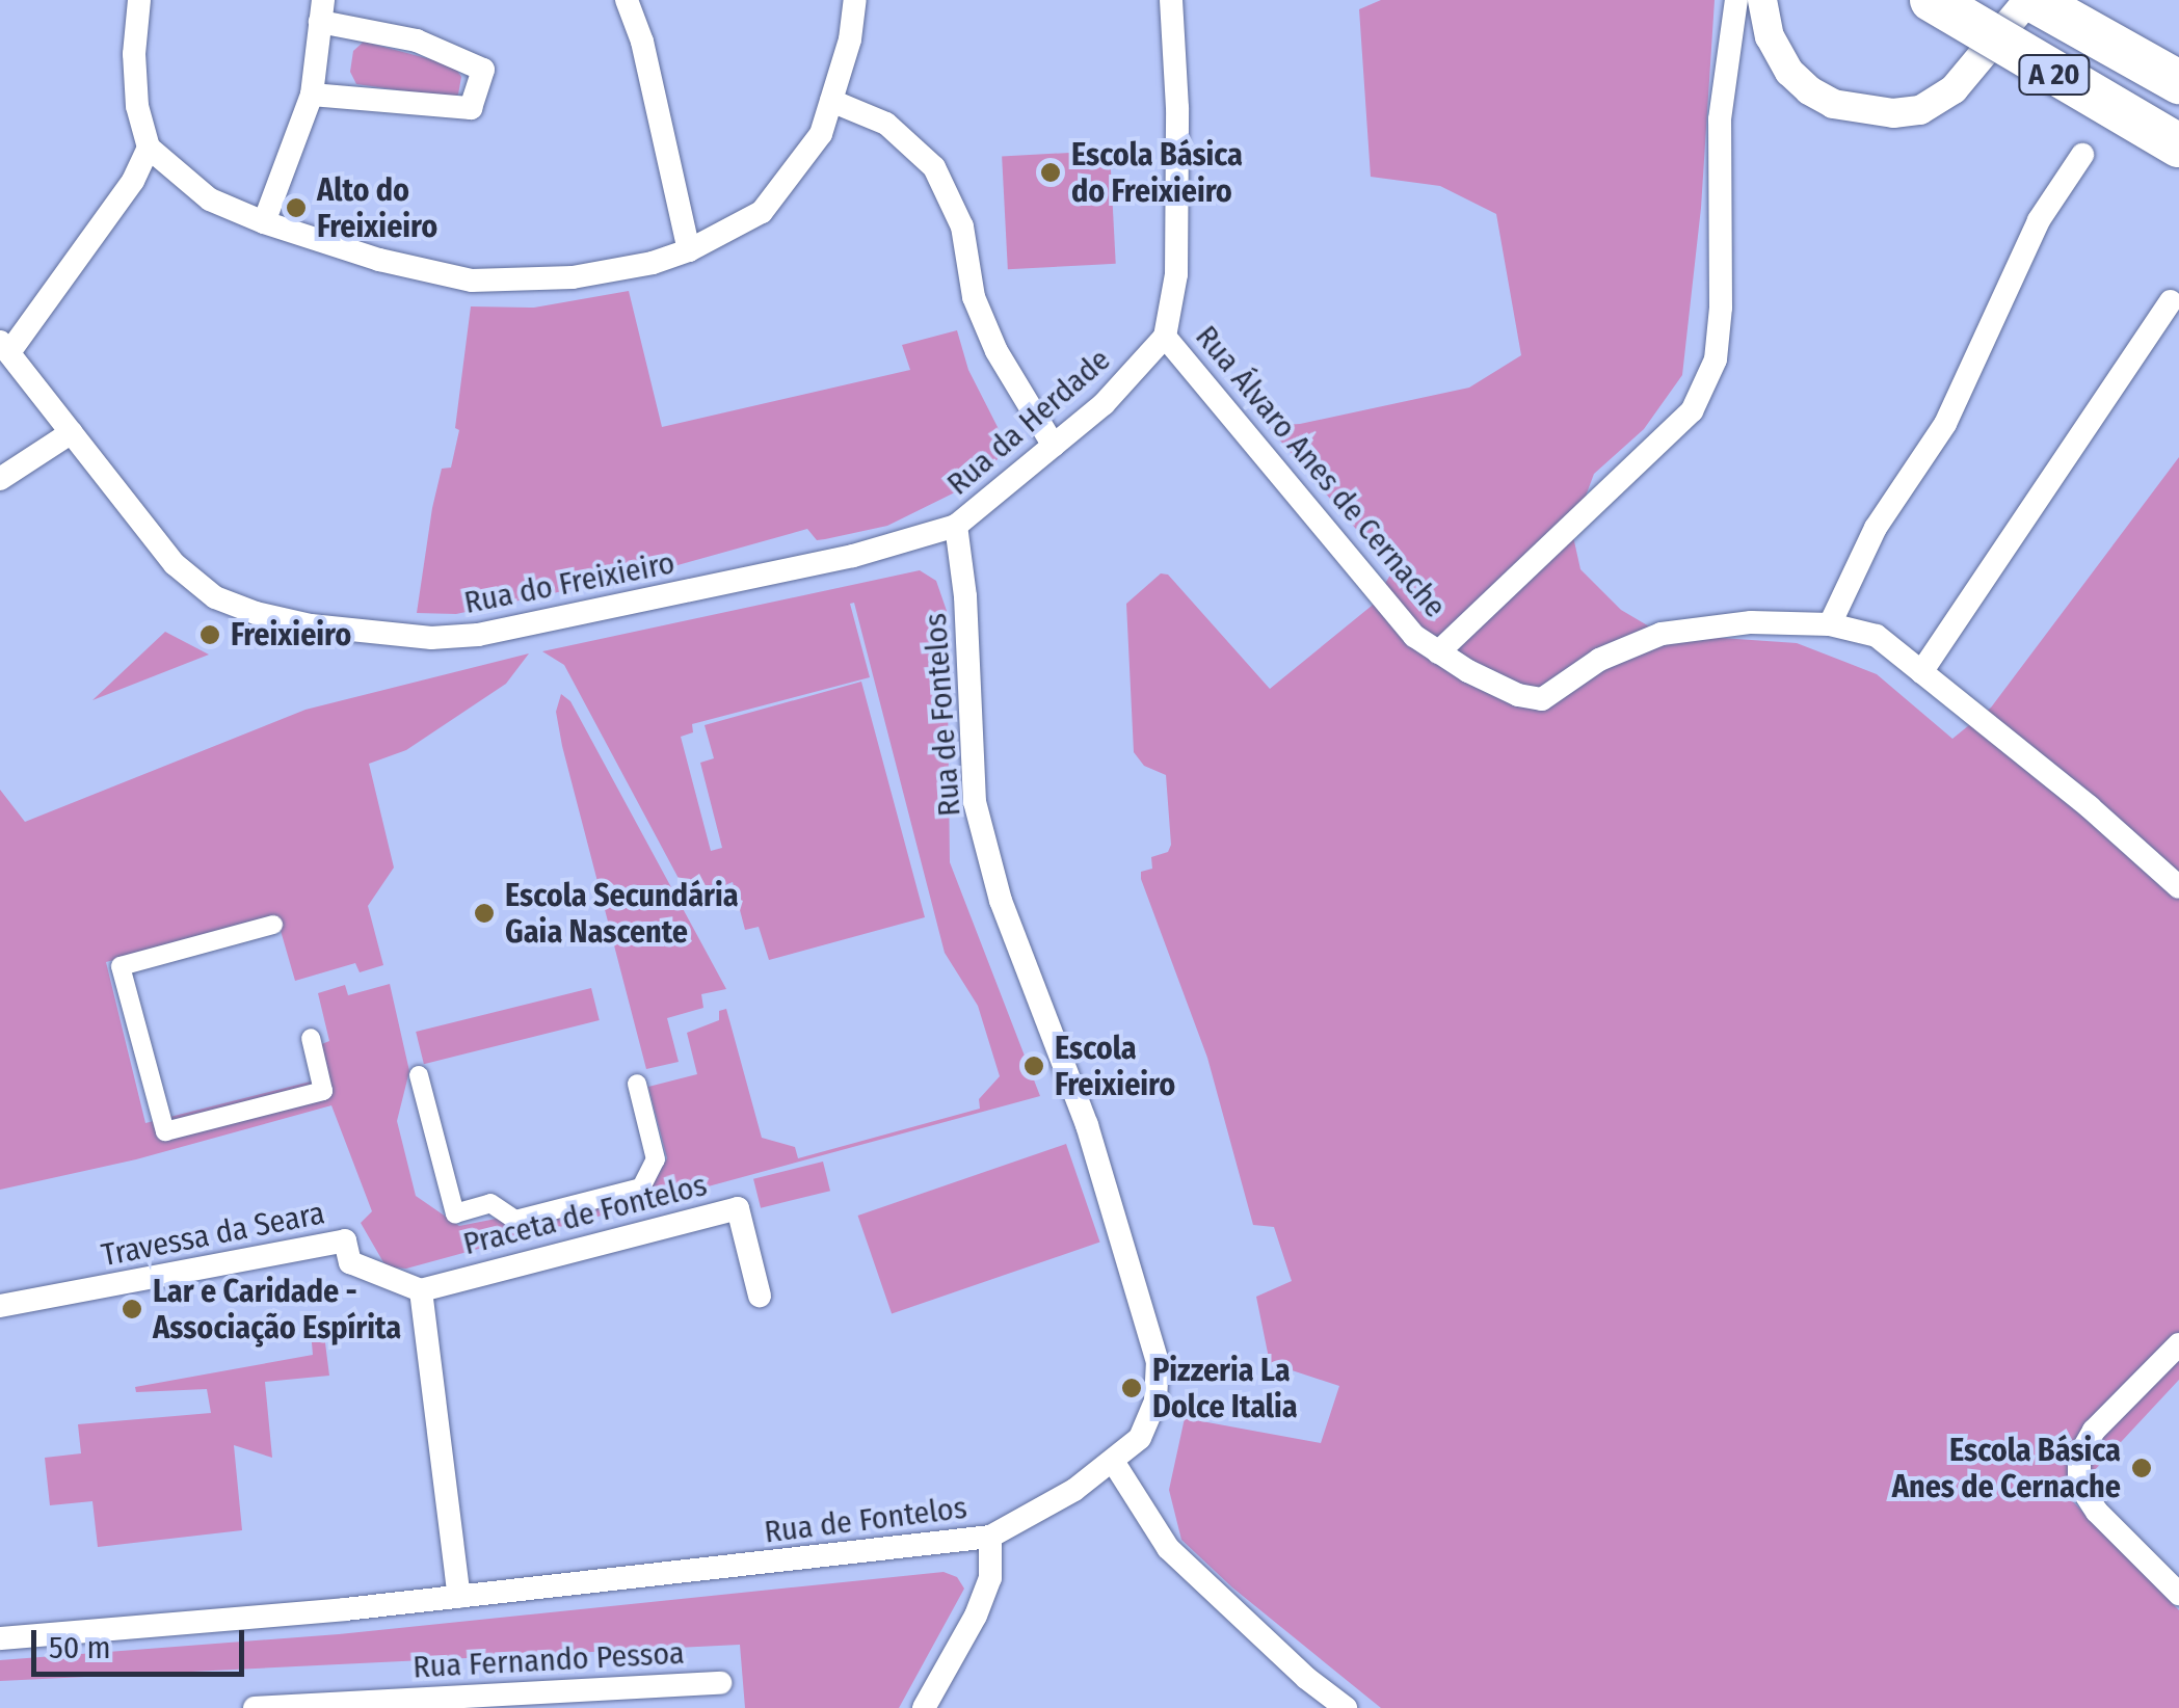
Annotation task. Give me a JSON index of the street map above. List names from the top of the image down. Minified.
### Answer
{"streets":{"highway":["A 20"],"street":["Rua da Herdade","Rua Álvaro Anes de Cernache","Rua do Freixieiro","Rua de Fontelos","Praceta de Fontelos","Travessa da Seara","Rua Fernando Pessoa"]},"crossings":[["Rua da Herdade","Rua Álvaro Anes de Cernache"],["Rua da Herdade","Rua do Freixieiro"],["Rua da Herdade","Rua de Fontelos"],["Rua do Freixieiro","Rua de Fontelos"],["Praceta de Fontelos","Travessa da Seara"]],"places":["Escola Básica do Freixieiro","Alto do Freixieiro","Freixieiro","Escola Secundária Gaia Nascente","Escola Freixieiro","Lar e Caridade - Associação Espírita","Pizzeria La Dolce Italia","Escola Básica Anes de Cernache"],"scale_bar":"50 m"}
